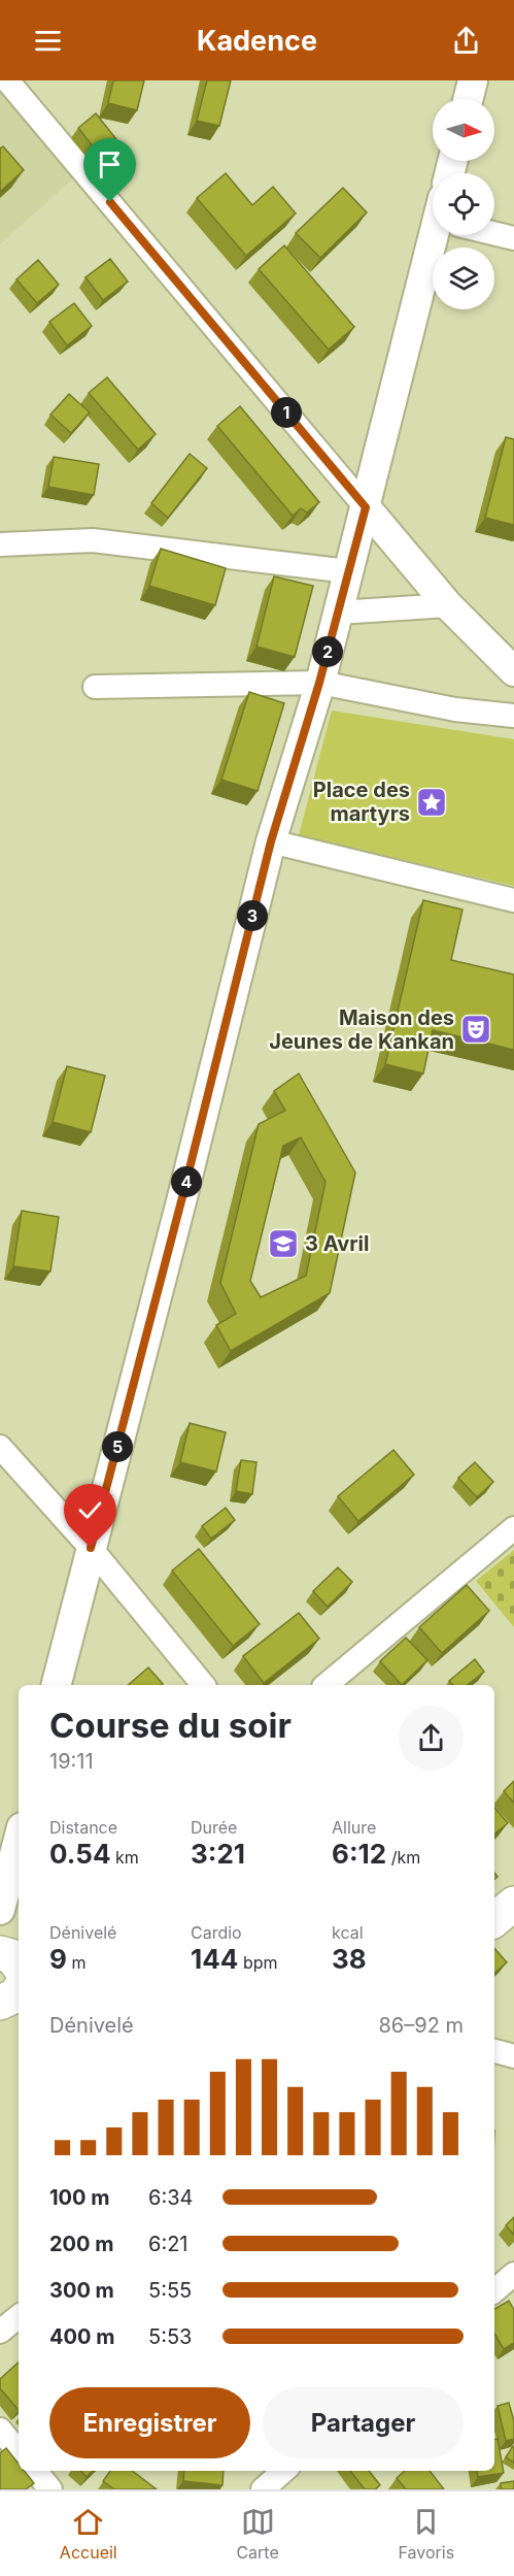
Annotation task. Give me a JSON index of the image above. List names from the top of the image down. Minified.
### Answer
{"places":{"place":["Place des martyrs"],"theatre":["Maison des Jeunes de Kankan"],"school or university":["3 Avril"]},"north":"right","page":{"header":"Kadence","pins":["1","2","3","4","5"],"heading":["Course du soir","19:11"],"stats":[["Distance","0.54 km"],["Durée","3:21"],["Allure","6:12 /km"],["Dénivelé","9 m"],["Cardio","144 bpm"],["kcal","38"]],"chart":["Dénivelé","86–92 m"],"list":[{"name":"100 m","note":"6:34"},{"name":"200 m","note":"6:21"},{"name":"300 m","note":"5:55"},{"name":"400 m","note":"5:53"}],"buttons":["Enregistrer","Partager"],"tabs":["Accueil","Carte","Favoris"]}}
